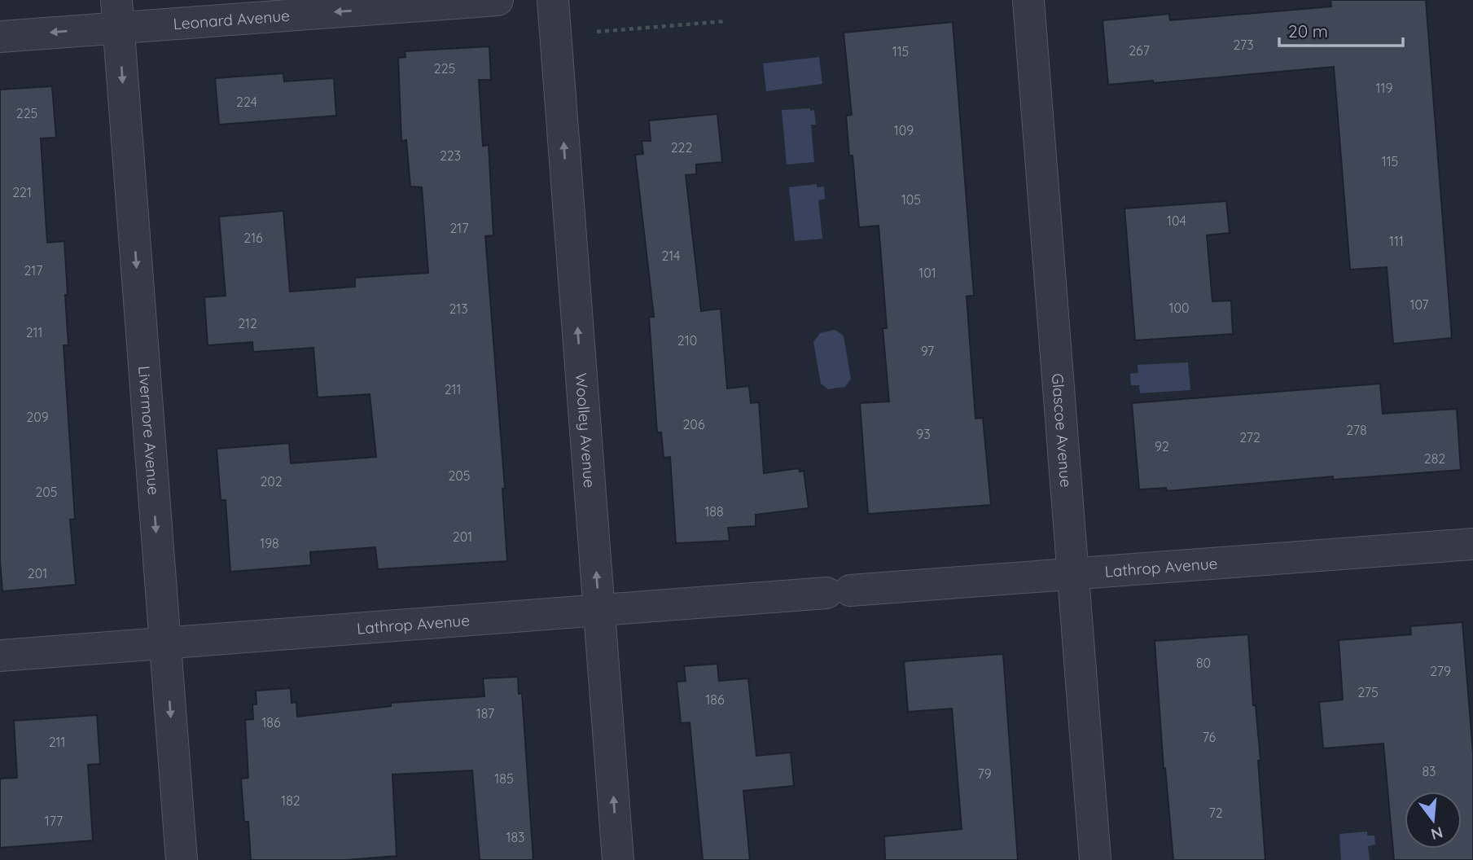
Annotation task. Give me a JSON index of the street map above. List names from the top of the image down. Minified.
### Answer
{"streets":{"street":["Leonard Avenue","Livermore Avenue","Woolley Avenue","Glascoe Avenue","Lathrop Avenue"]},"crossings":[["Leonard Avenue","Livermore Avenue"],["Livermore Avenue","Lathrop Avenue"],["Woolley Avenue","Lathrop Avenue"],["Glascoe Avenue","Lathrop Avenue"]],"one_way":["Leonard Avenue","Livermore Avenue","Woolley Avenue"],"house_numbers":["273","267","115","225","119","224","225","109","222","223","115","221","105","104","217","216","111","214","217","101","107","100","213","212","211","210","97","211","209","206","278","93","272","92","282","205","202","205","188","201","198","201","80","279","275","186","187","186","76","211","83","79","185","182","72","177","183"],"scale_bar":"20 m","north":"bottom"}
